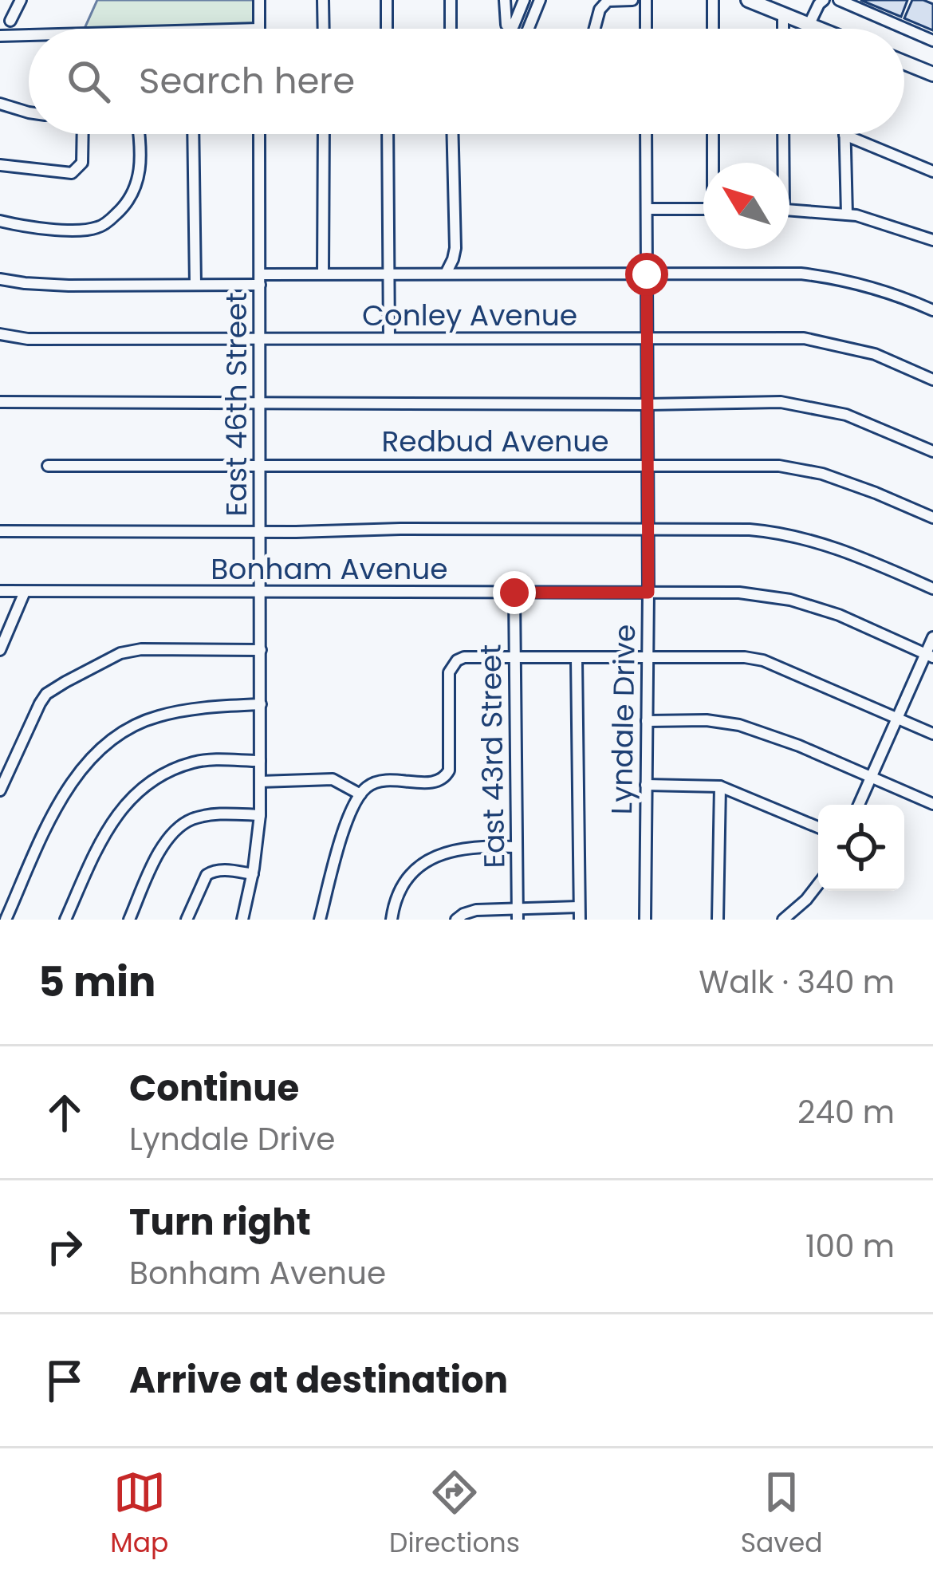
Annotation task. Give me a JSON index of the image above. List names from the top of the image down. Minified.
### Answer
{"streets":{"street":["Conley Avenue","East 46th Street","Redbud Avenue","Bonham Avenue","Lyndale Drive","East 43rd Street"]},"crossings":[["Conley Avenue","East 46th Street"],["Conley Avenue","Lyndale Drive"],["East 46th Street","Redbud Avenue"],["East 46th Street","Bonham Avenue"],["Redbud Avenue","Lyndale Drive"],["Bonham Avenue","Lyndale Drive"],["Bonham Avenue","East 43rd Street"]],"north":"top left","page":{"search":"Search here","heading":["5 min","Walk · 340 m"],"list":[["Continue","Lyndale Drive","240 m"],["Turn right","Bonham Avenue","100 m"],"Arrive at destination"],"nav":["Map","Directions","Saved"]}}
